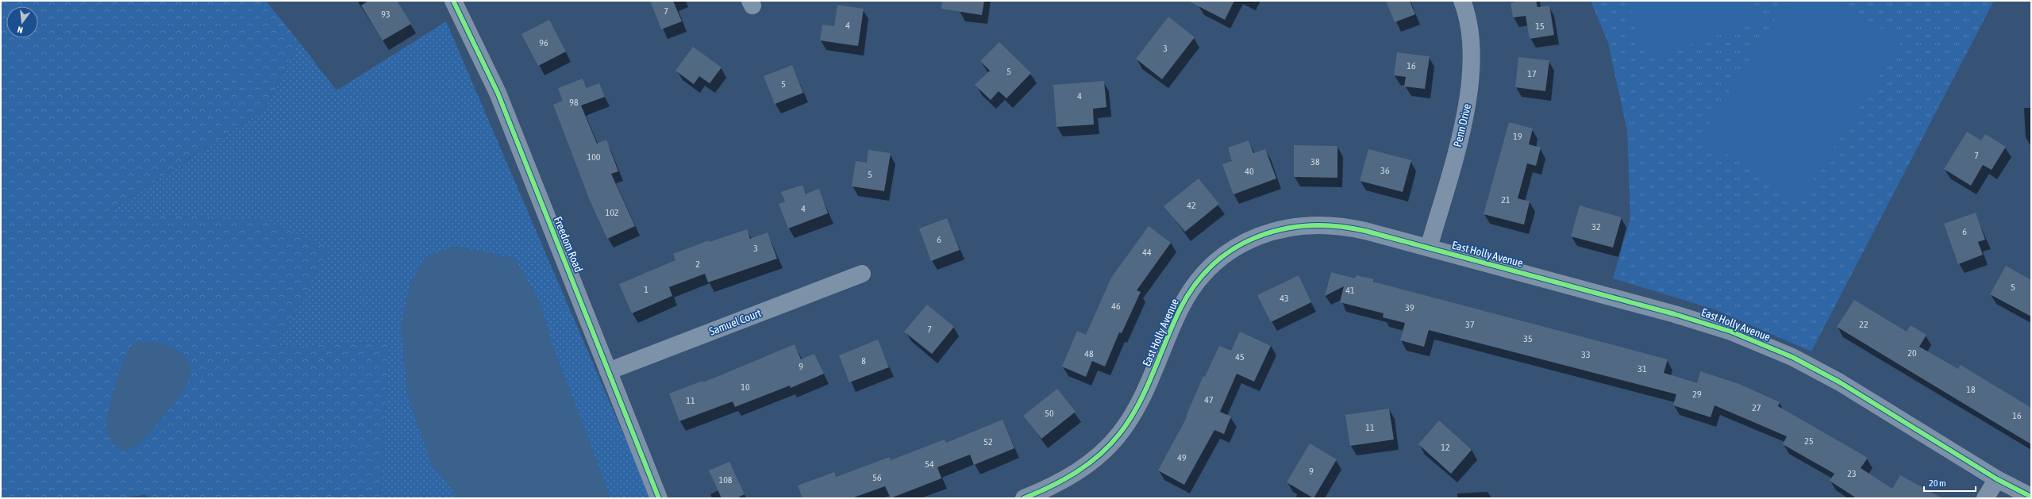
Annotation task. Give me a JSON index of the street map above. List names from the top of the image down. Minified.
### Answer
{"streets":{"street":["Penn Drive","Freedom Road","East Holly Avenue","Samuel Court"]},"crossings":[["Penn Drive","East Holly Avenue"],["Freedom Road","Samuel Court"]],"house_numbers":["7","93","4","15","96","3","16","5","17","5","4","98","19","7","100","38","36","40","5","21","42","4","102","32","6","6","3","44","2","5","1","41","43","46","39","37","22","7","35","20","48","33","45","8","9","31","10","18","29","47","11","27","50","16","11","25","52","12","49","54","9","23","56","108"],"scale_bar":"20 m","north":"bottom"}
